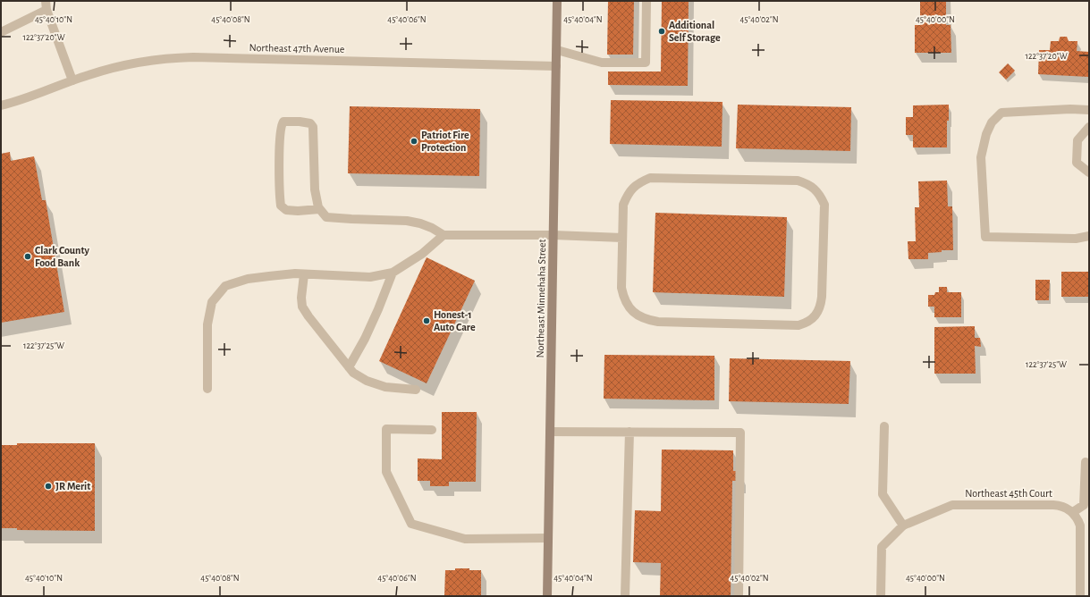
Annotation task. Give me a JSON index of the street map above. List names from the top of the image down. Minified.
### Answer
{"streets":{"main road":["Northeast Minnehaha Street"],"street":["Northeast 47th Avenue","Northeast 45th Court"]},"crossings":[["Northeast 47th Avenue","Northeast Minnehaha Street"]],"places":["Additional Self Storage","Patriot Fire Protection","Clark County Food Bank","Honest-1 Auto Care","JR Merit"],"coordinates":["45°40'10\"N","45°40'08\"N","45°40'06\"N","45°40'04\"N","45°40'02\"N","45°40'00\"N","122°37'20\"W","122°37'25\"W"]}
